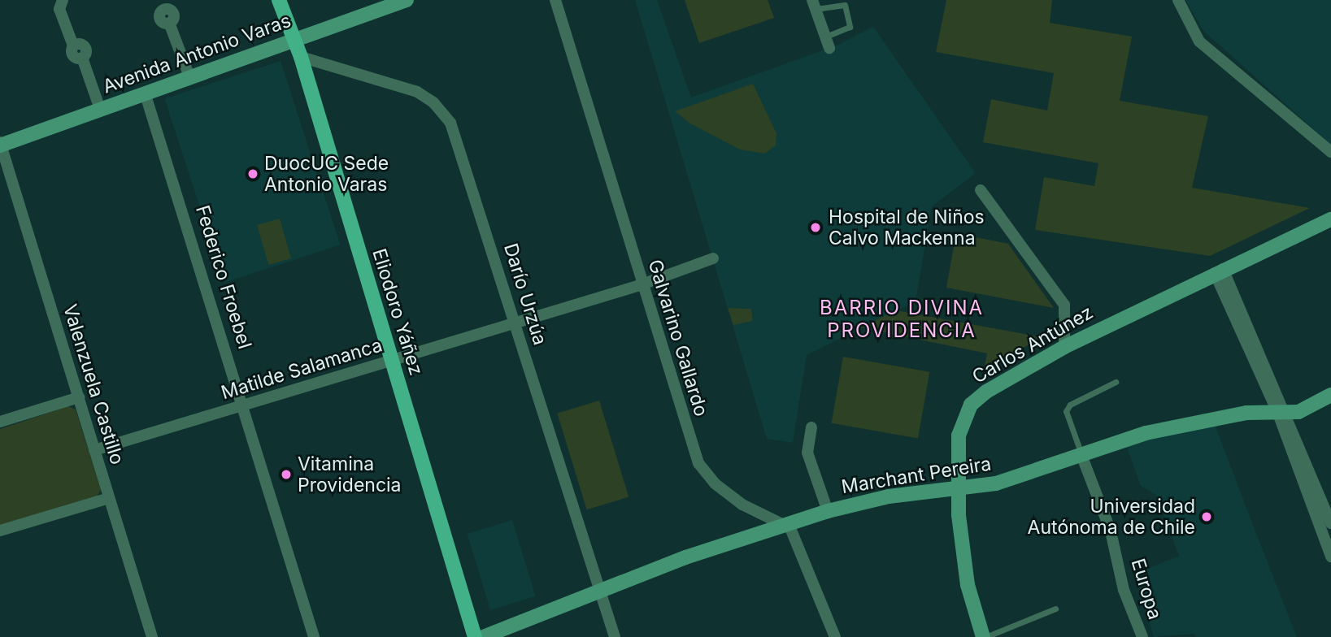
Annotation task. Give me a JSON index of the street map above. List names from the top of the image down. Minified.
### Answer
{"streets":{"main road":["Eliodoro Yáñez"],"street":["Avenida Antonio Varas","Federico Froebel","Darío Urzúa","Galvarino Gallardo","Carlos Antúnez","Matilde Salamanca","Valenzuela Castillo","Marchant Pereira","Europa"]},"crossings":[["Avenida Antonio Varas","Federico Froebel"],["Avenida Antonio Varas","Eliodoro Yáñez"],["Avenida Antonio Varas","Valenzuela Castillo"],["Federico Froebel","Matilde Salamanca"],["Darío Urzúa","Eliodoro Yáñez"],["Darío Urzúa","Matilde Salamanca"],["Darío Urzúa","Marchant Pereira"],["Eliodoro Yáñez","Matilde Salamanca"],["Galvarino Gallardo","Matilde Salamanca"],["Galvarino Gallardo","Marchant Pereira"],["Carlos Antúnez","Marchant Pereira"],["Matilde Salamanca","Valenzuela Castillo"],["Marchant Pereira","Europa"]],"districts":["BARRIO DIVINA PROVIDENCIA"],"places":["DuocUC Sede Antonio Varas","Hospital de Niños Calvo Mackenna","Vitamina Providencia","Universidad Autónoma de Chile"]}
